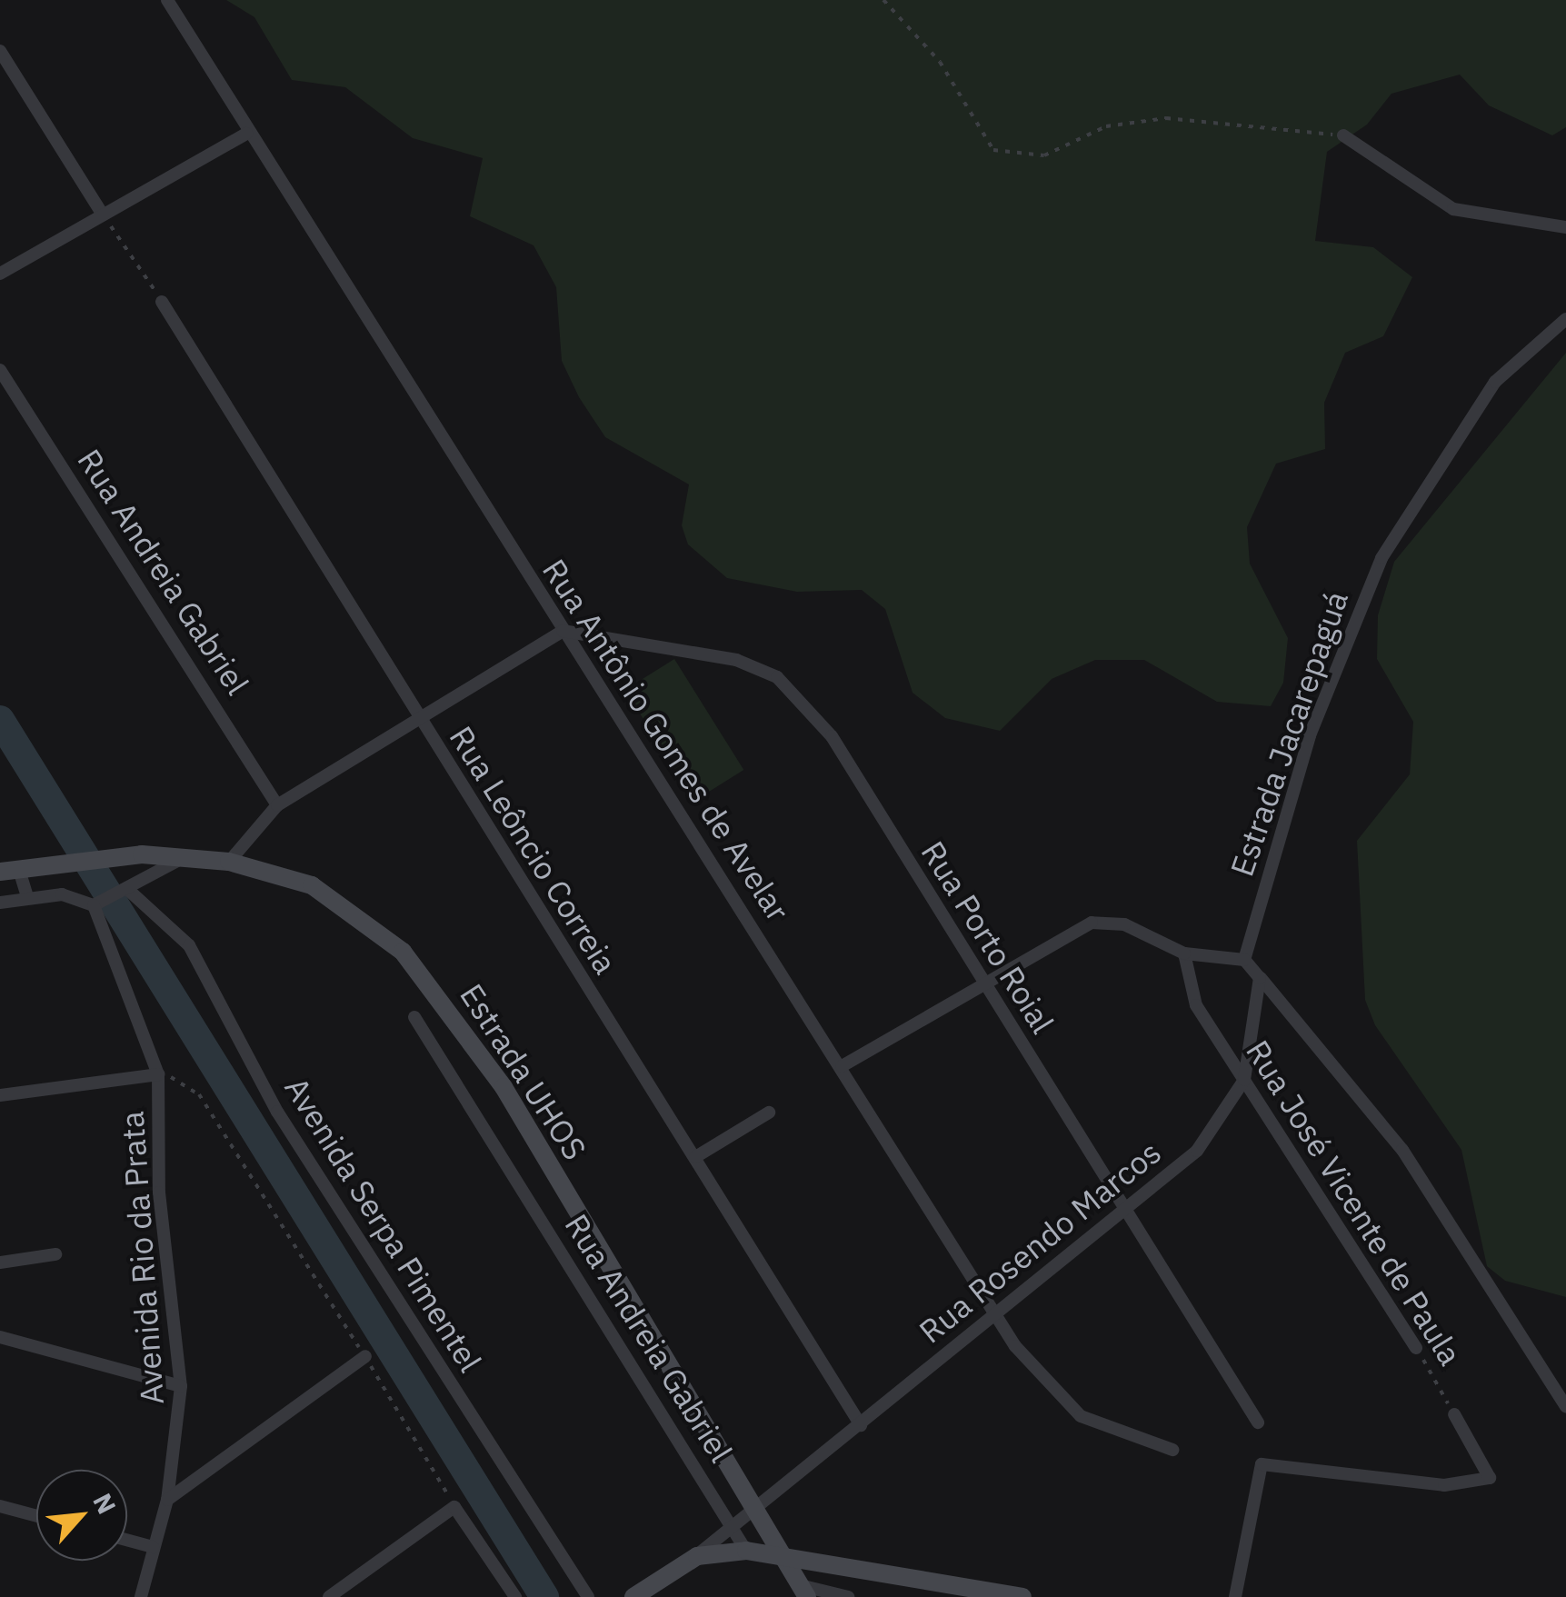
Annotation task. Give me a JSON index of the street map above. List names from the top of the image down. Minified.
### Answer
{"streets":{"street":["Rua Andreia Gabriel","Estrada Jacarepaguá","Rua Antônio Gomes de Avelar","Rua Leôncio Correia","Rua Porto Roial","Estrada UHOS","Rua José Vicente de Paula","Avenida Serpa Pimentel","Rua Rosendo Marcos","Avenida Rio da Prata"]},"crossings":[["Rua Andreia Gabriel","Rua Rosendo Marcos"],["Rua Antônio Gomes de Avelar","Rua Porto Roial"],["Rua Antônio Gomes de Avelar","Rua Rosendo Marcos"],["Rua Leôncio Correia","Rua Rosendo Marcos"],["Rua Porto Roial","Rua Rosendo Marcos"],["Estrada UHOS","Rua Rosendo Marcos"],["Rua José Vicente de Paula","Rua Rosendo Marcos"]],"north":"top right"}
